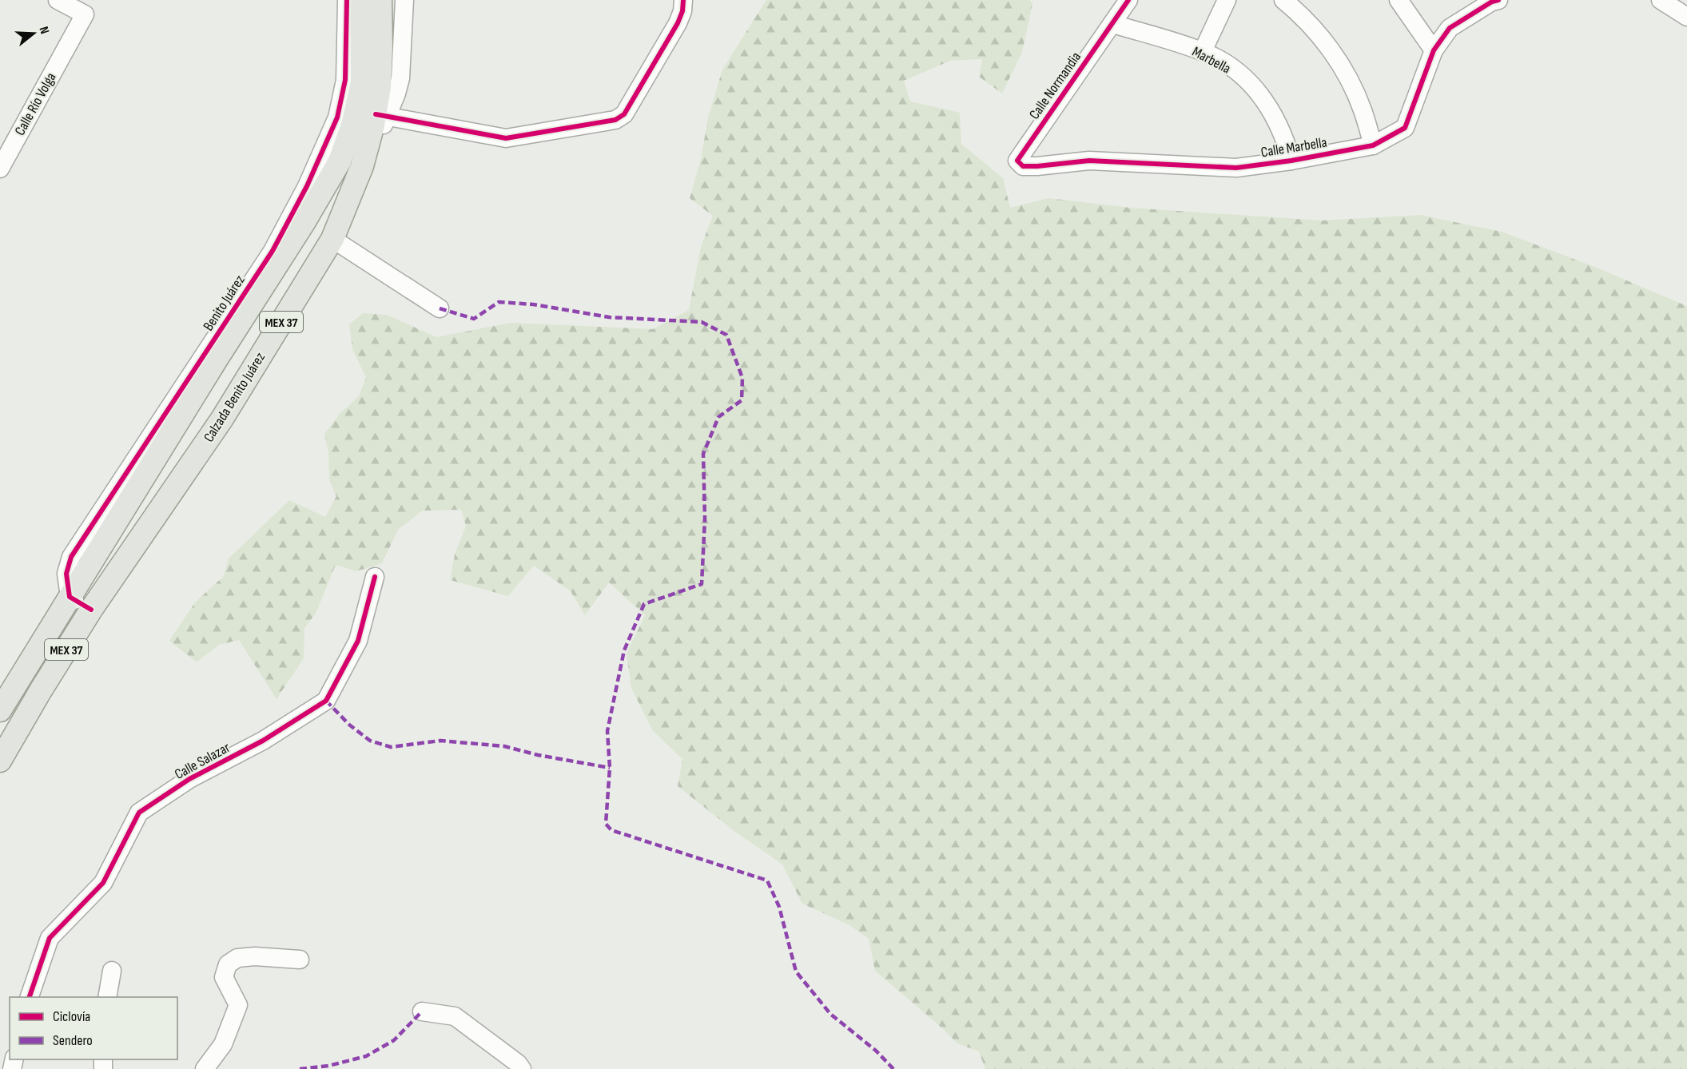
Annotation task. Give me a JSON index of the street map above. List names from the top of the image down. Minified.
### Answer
{"streets":{"main road":["MEX 37","Calzada Benito Juárez"],"street":["Marbella","Calle Normandia","Calle Río Volga","Calle Marbella","Benito Juárez","Calle Salazar"]},"crossings":[["Marbella","Calle Normandia"],["Marbella","Calle Marbella"],["Calle Normandia","Calle Marbella"],["Benito Juárez","MEX 37"]],"legend":["Ciclovía","Sendero"],"north":"right"}
